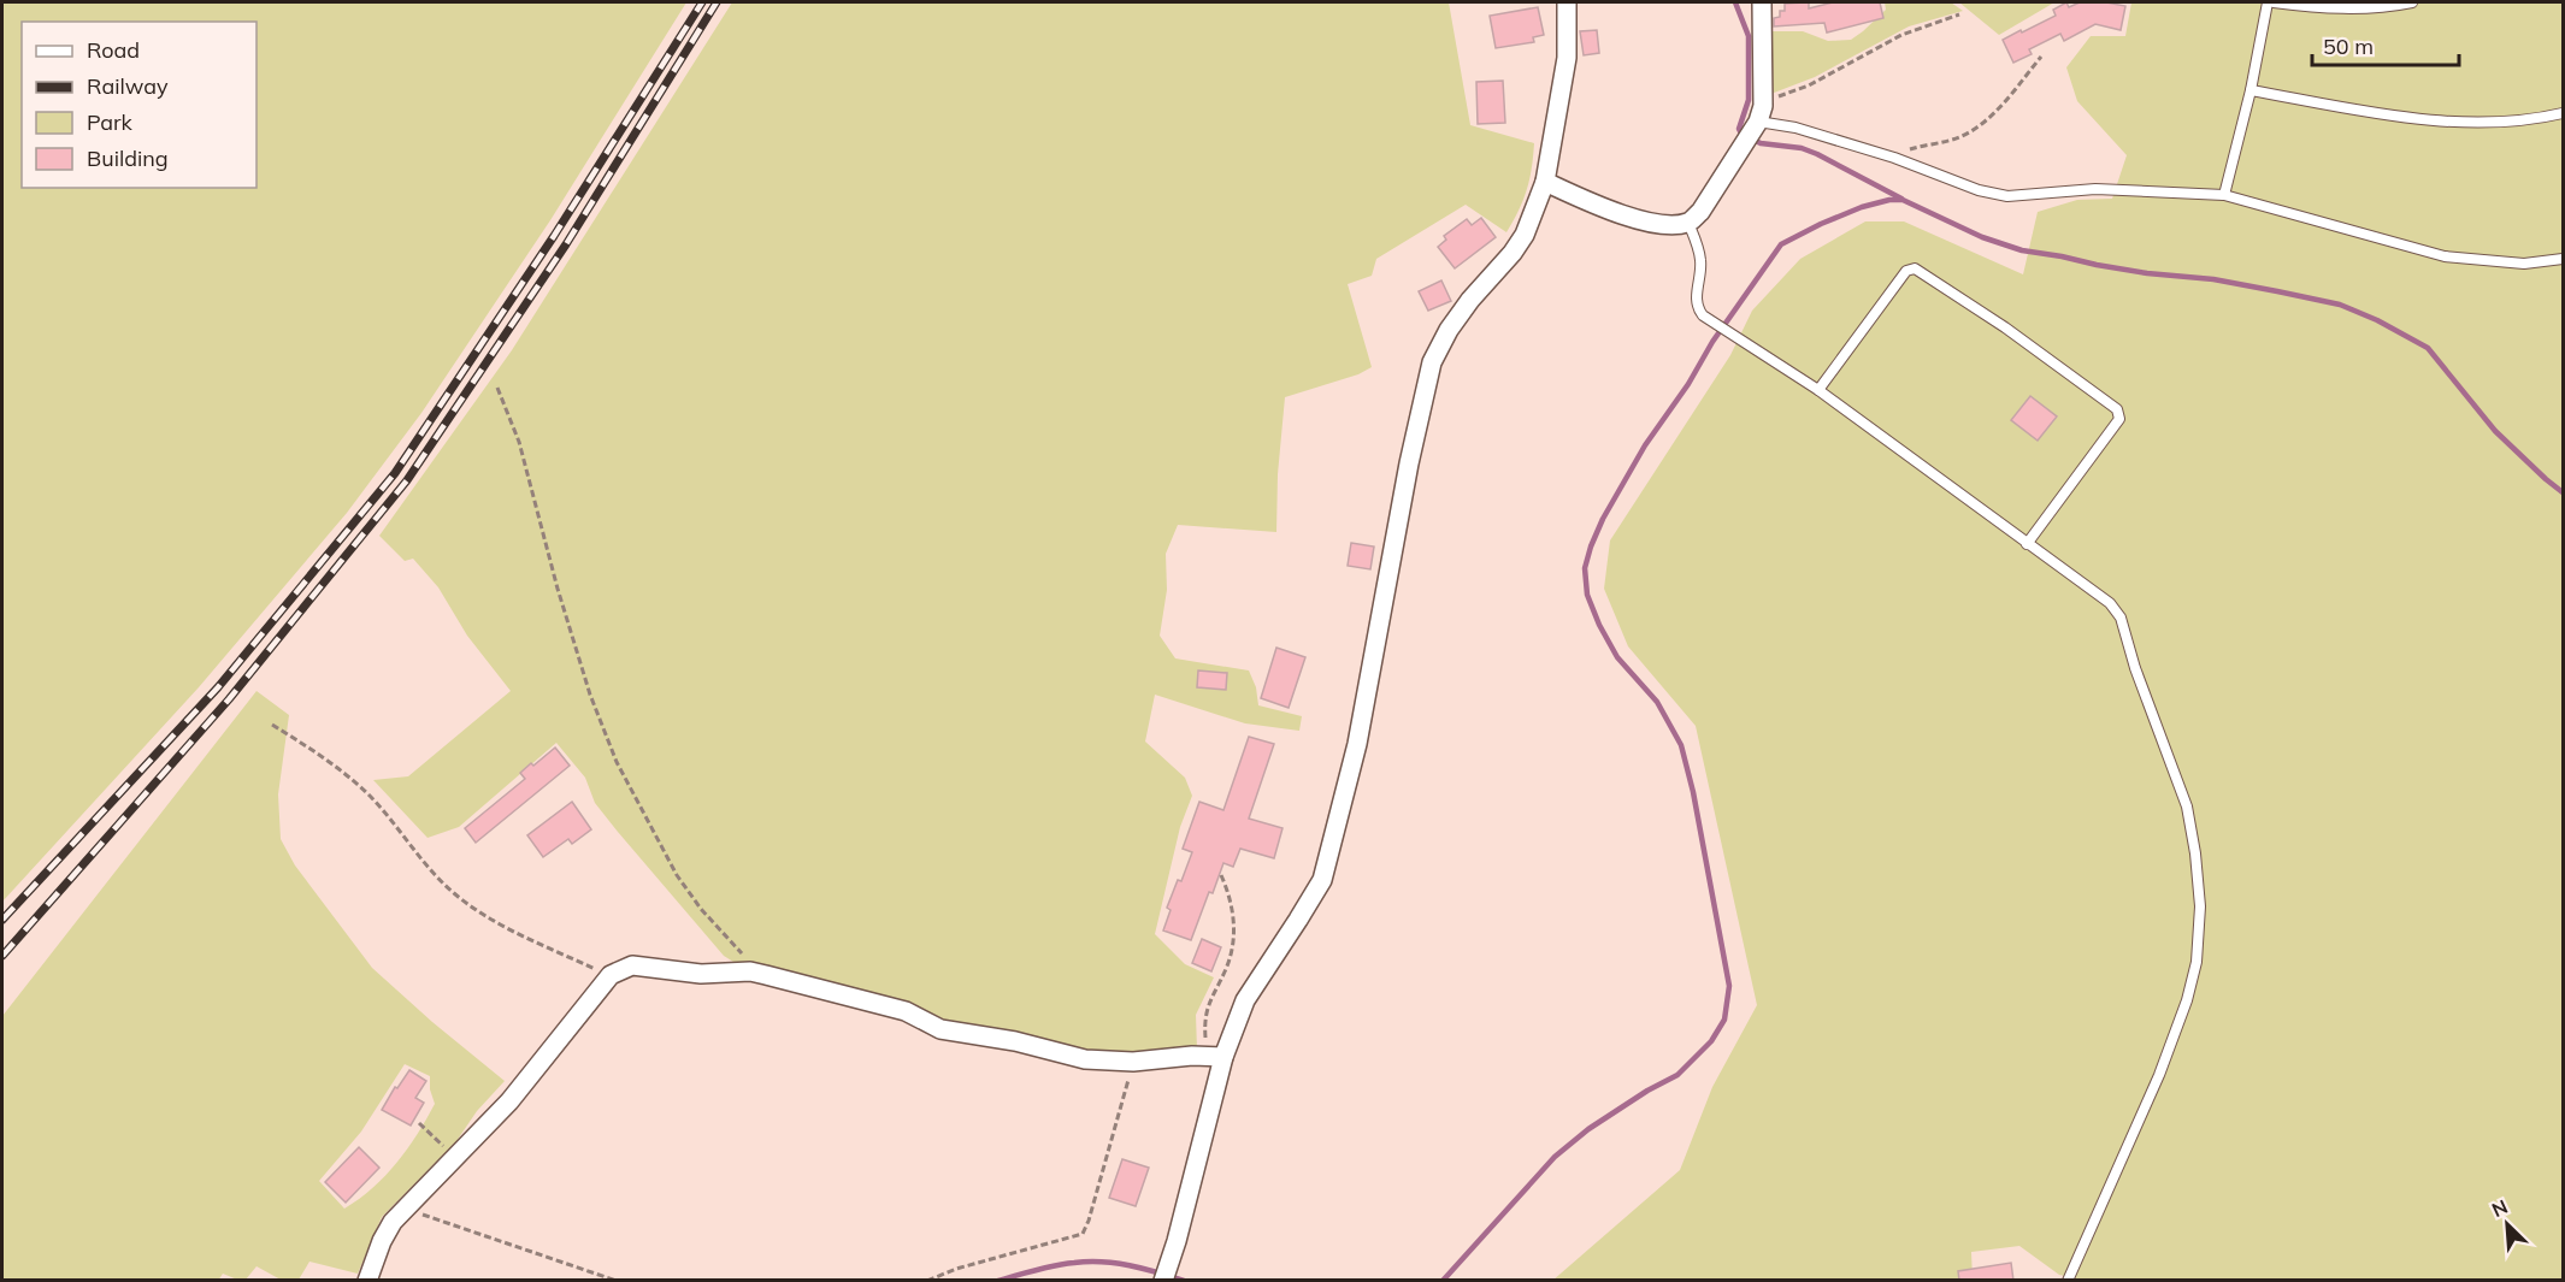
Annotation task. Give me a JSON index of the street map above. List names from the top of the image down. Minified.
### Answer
{"legend":["Road","Railway","Park","Building"],"scale_bar":"50 m","north":"top left"}
